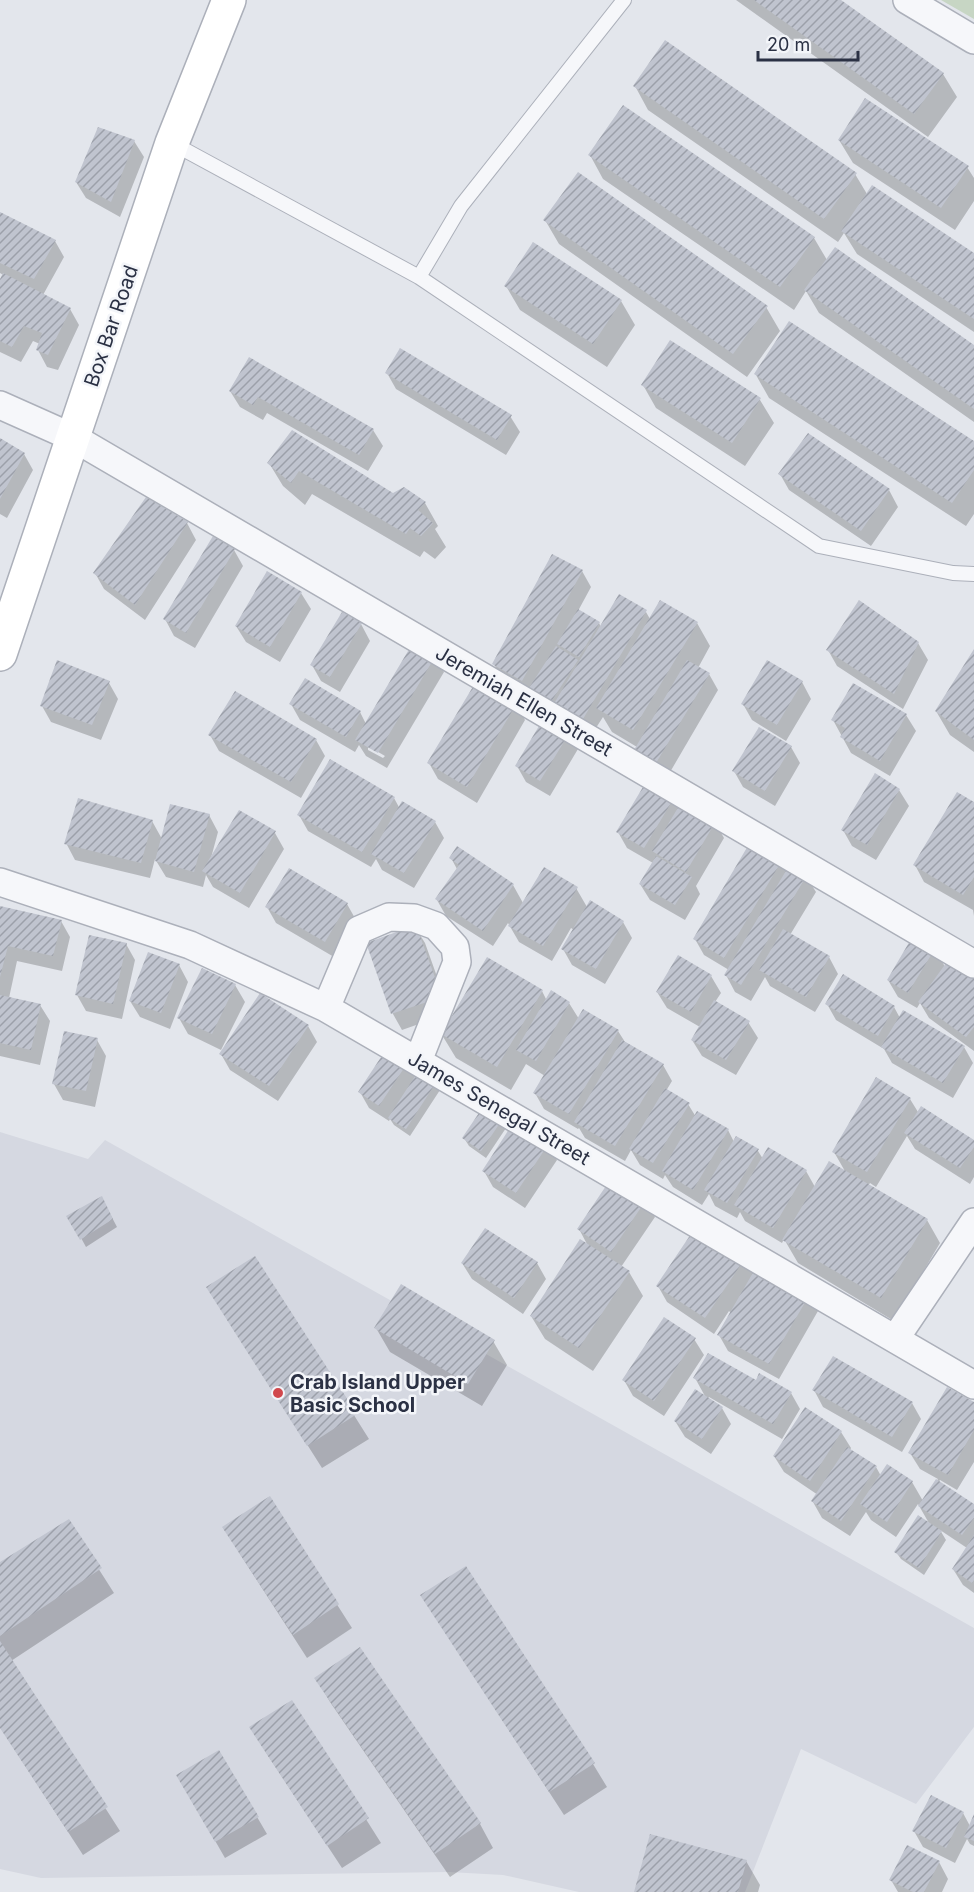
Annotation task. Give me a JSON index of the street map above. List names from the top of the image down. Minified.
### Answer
{"streets":{"street":["Box Bar Road","Jeremiah Ellen Street","James Senegal Street"]},"crossings":[["Box Bar Road","Jeremiah Ellen Street"]],"places":["Crab Island Upper Basic School"],"scale_bar":"20 m"}
